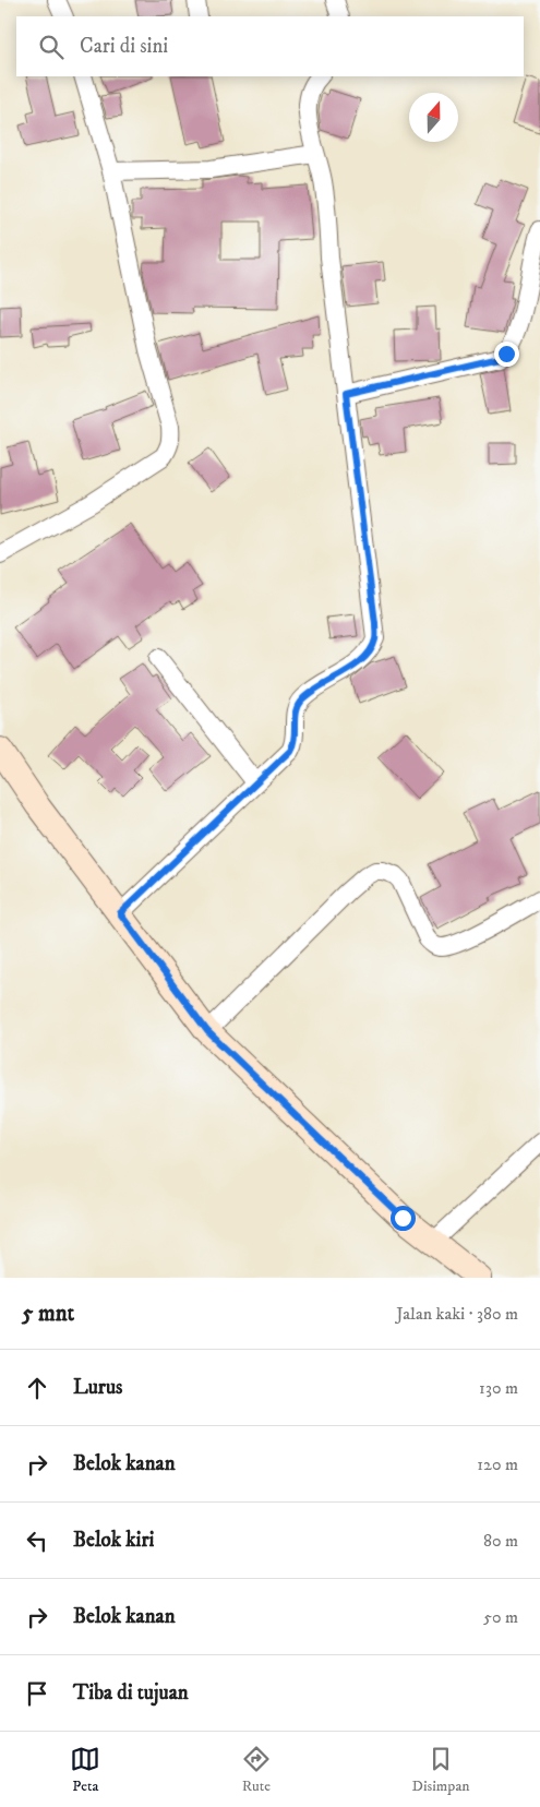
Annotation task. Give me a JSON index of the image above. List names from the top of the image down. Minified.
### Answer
{"north":"top","page":{"search":"Cari di sini","heading":["5 mnt","Jalan kaki · 380 m"],"list":[["Lurus","130 m"],["Belok kanan","120 m"],["Belok kiri","80 m"],["Belok kanan","50 m"],"Tiba di tujuan"],"nav":["Peta","Rute","Disimpan"]}}
